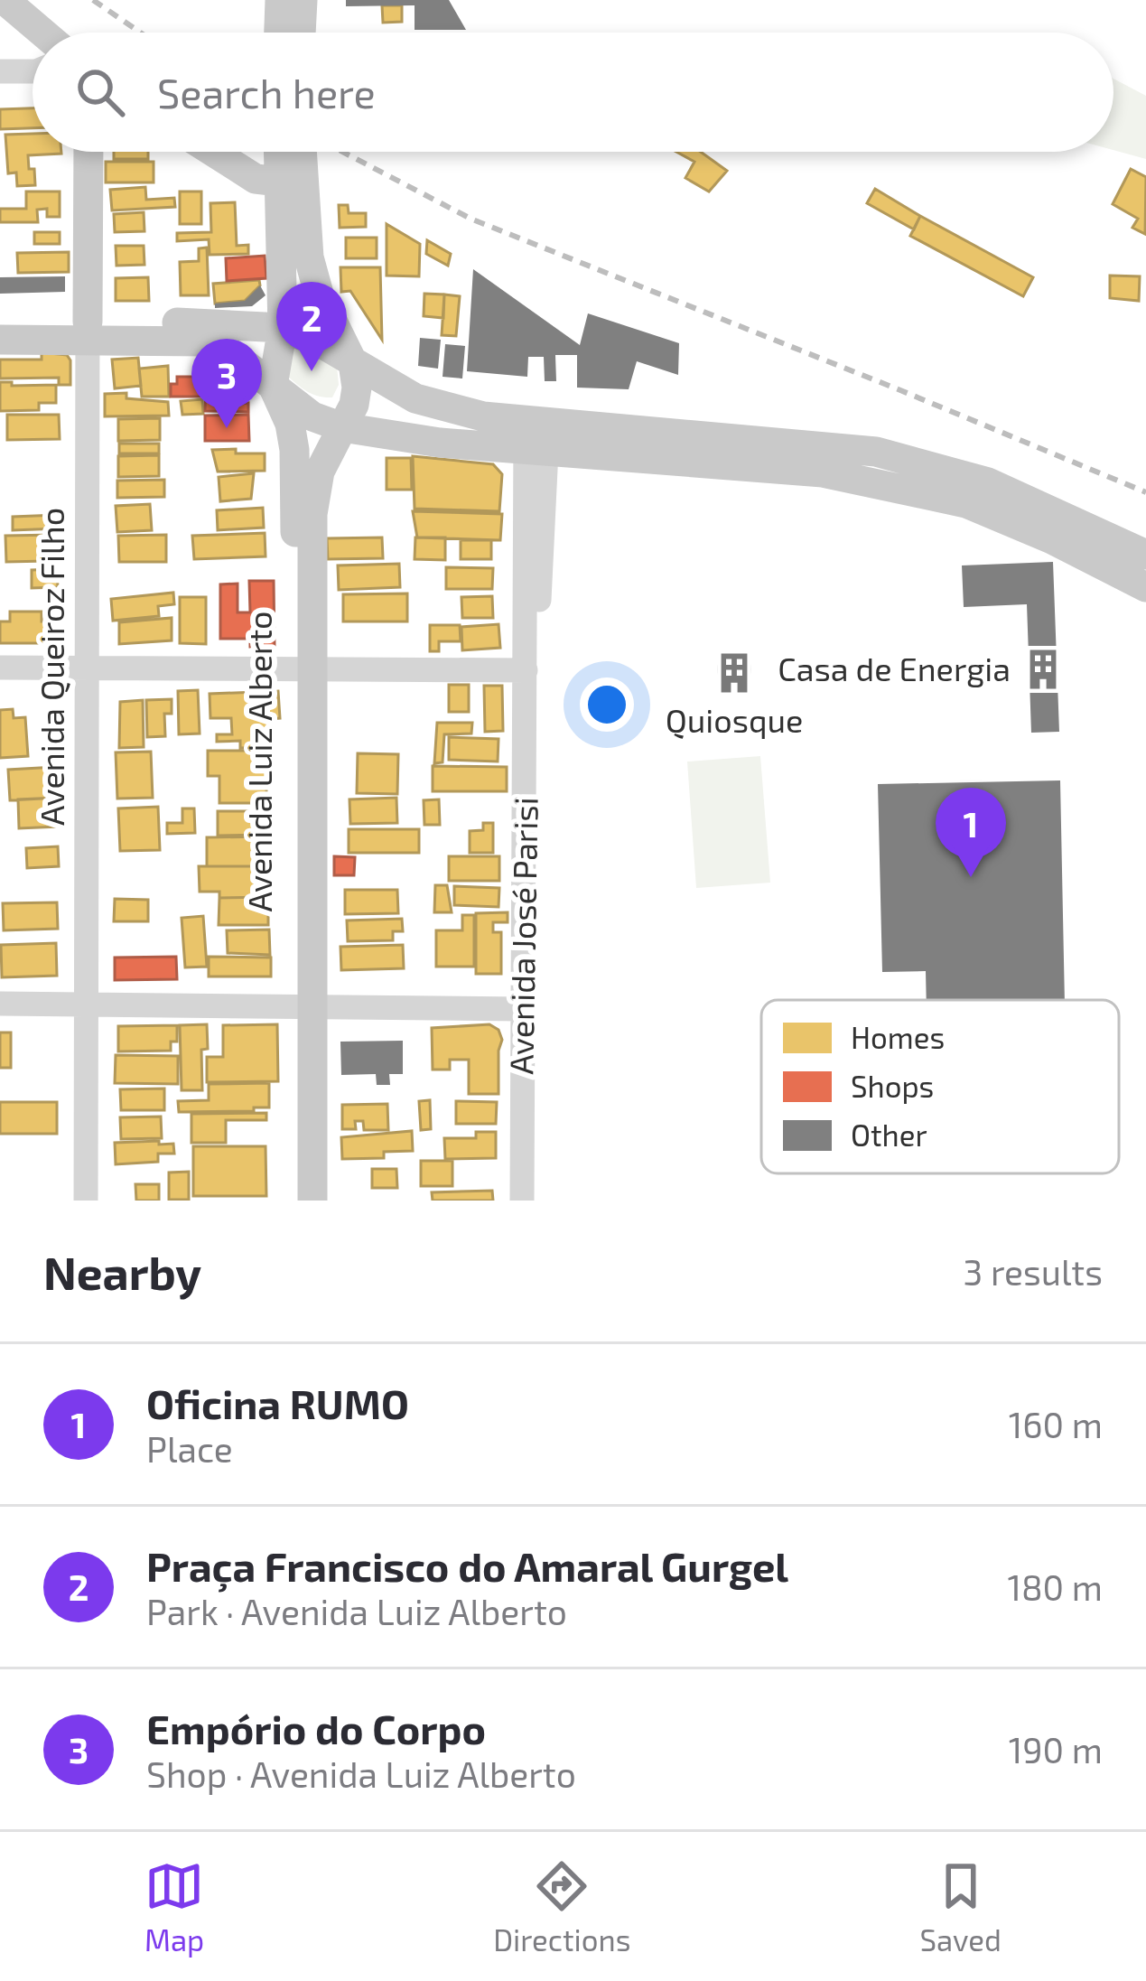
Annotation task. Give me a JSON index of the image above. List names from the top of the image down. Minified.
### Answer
{"streets":{"main road":["Avenida Queiroz Filho","Avenida Luiz Alberto"],"street":["Avenida José Parisi"]},"places":{"building":["Casa de Energia","Quiosque"]},"legend":["Homes","Shops","Other"],"page":{"search":"Search here","pins":["2","3","1"],"heading":["Nearby","3 results"],"list":[{"mark":"1","name":"Oficina RUMO","note":"Place","value":"160 m"},{"mark":"2","name":"Praça Francisco do Amaral Gurgel","note":"Park · Avenida Luiz Alberto","value":"180 m"},{"mark":"3","name":"Empório do Corpo","note":"Shop · Avenida Luiz Alberto","value":"190 m"}],"nav":["Map","Directions","Saved"]}}
